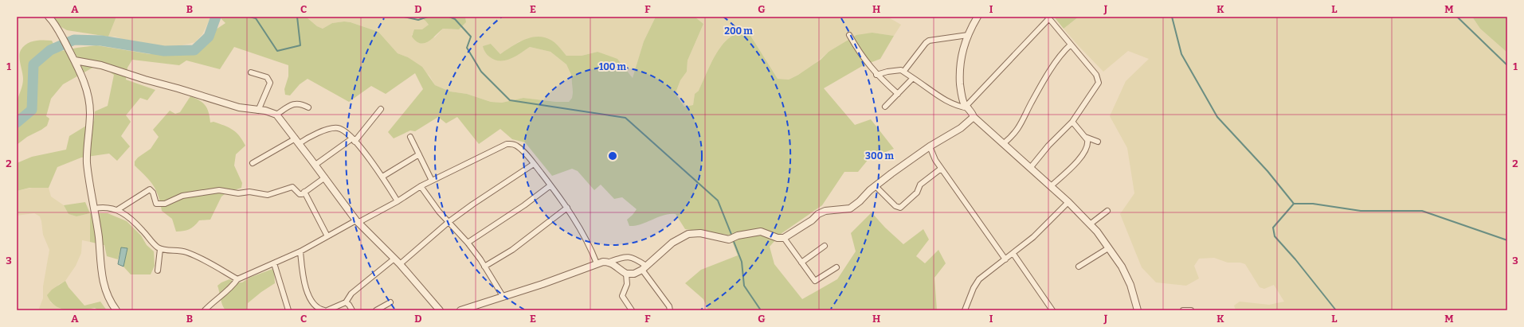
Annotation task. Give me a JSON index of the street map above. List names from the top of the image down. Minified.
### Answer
{"grid":{"columns":["A","B","C","D","E","F","G","H","I","J","K","L","M"],"rows":["1","2","3"]},"rings":["200 m","100 m","300 m"]}
